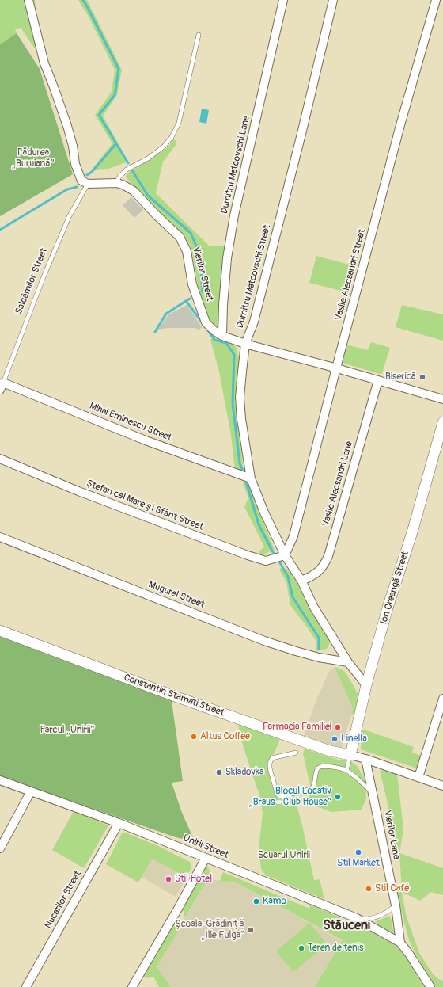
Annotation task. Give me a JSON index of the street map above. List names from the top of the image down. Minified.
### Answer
{"streets":{"street":["Dumitru Matcovschi Lane","Vierilor Street","Vasile Alecsandri Street","Dumitru Matcovschi Street","Mihai Eminescu Street","Vasile Alecsandri Lane","Ştefan cel Mare și Sfânt Street","Ion Creangă Street","Mugurel Street","Constantin Stamati Street","Vierilor Lane","Unirii Street","Nucarilor Street"],"lane":["Salcâmilor Street"]},"crossings":[["Dumitru Matcovschi Lane","Vierilor Street"],["Vierilor Street","Vasile Alecsandri Street"],["Vierilor Street","Dumitru Matcovschi Street"],["Vierilor Street","Salcâmilor Street"],["Vierilor Street","Vasile Alecsandri Lane"],["Vasile Alecsandri Street","Dumitru Matcovschi Street"],["Vasile Alecsandri Street","Ştefan cel Mare și Sfânt Street"],["Dumitru Matcovschi Street","Mihai Eminescu Street"],["Dumitru Matcovschi Street","Vasile Alecsandri Lane"],["Dumitru Matcovschi Street","Ştefan cel Mare și Sfânt Street"],["Dumitru Matcovschi Street","Ion Creangă Street"],["Dumitru Matcovschi Street","Mugurel Street"],["Salcâmilor Street","Mihai Eminescu Street"],["Ion Creangă Street","Constantin Stamati Street"],["Vierilor Lane","Unirii Street"],["Unirii Street","Nucarilor Street"]],"districts":["Stăuceni"],"parks":["Pădurea „Buruiană”","Parcul „Unirii”","Scuarul Unirii"],"places":["Biserică","Farmacia Familiei","Altus Coffee","Linella","Skladovka","Blocul Locativ „Braus - Club House”","Stil Market","Stil Hotel","Stil Café","Kamo","Școala-Grădiniță „Ilie Fulga“","Teren de tenis"]}
